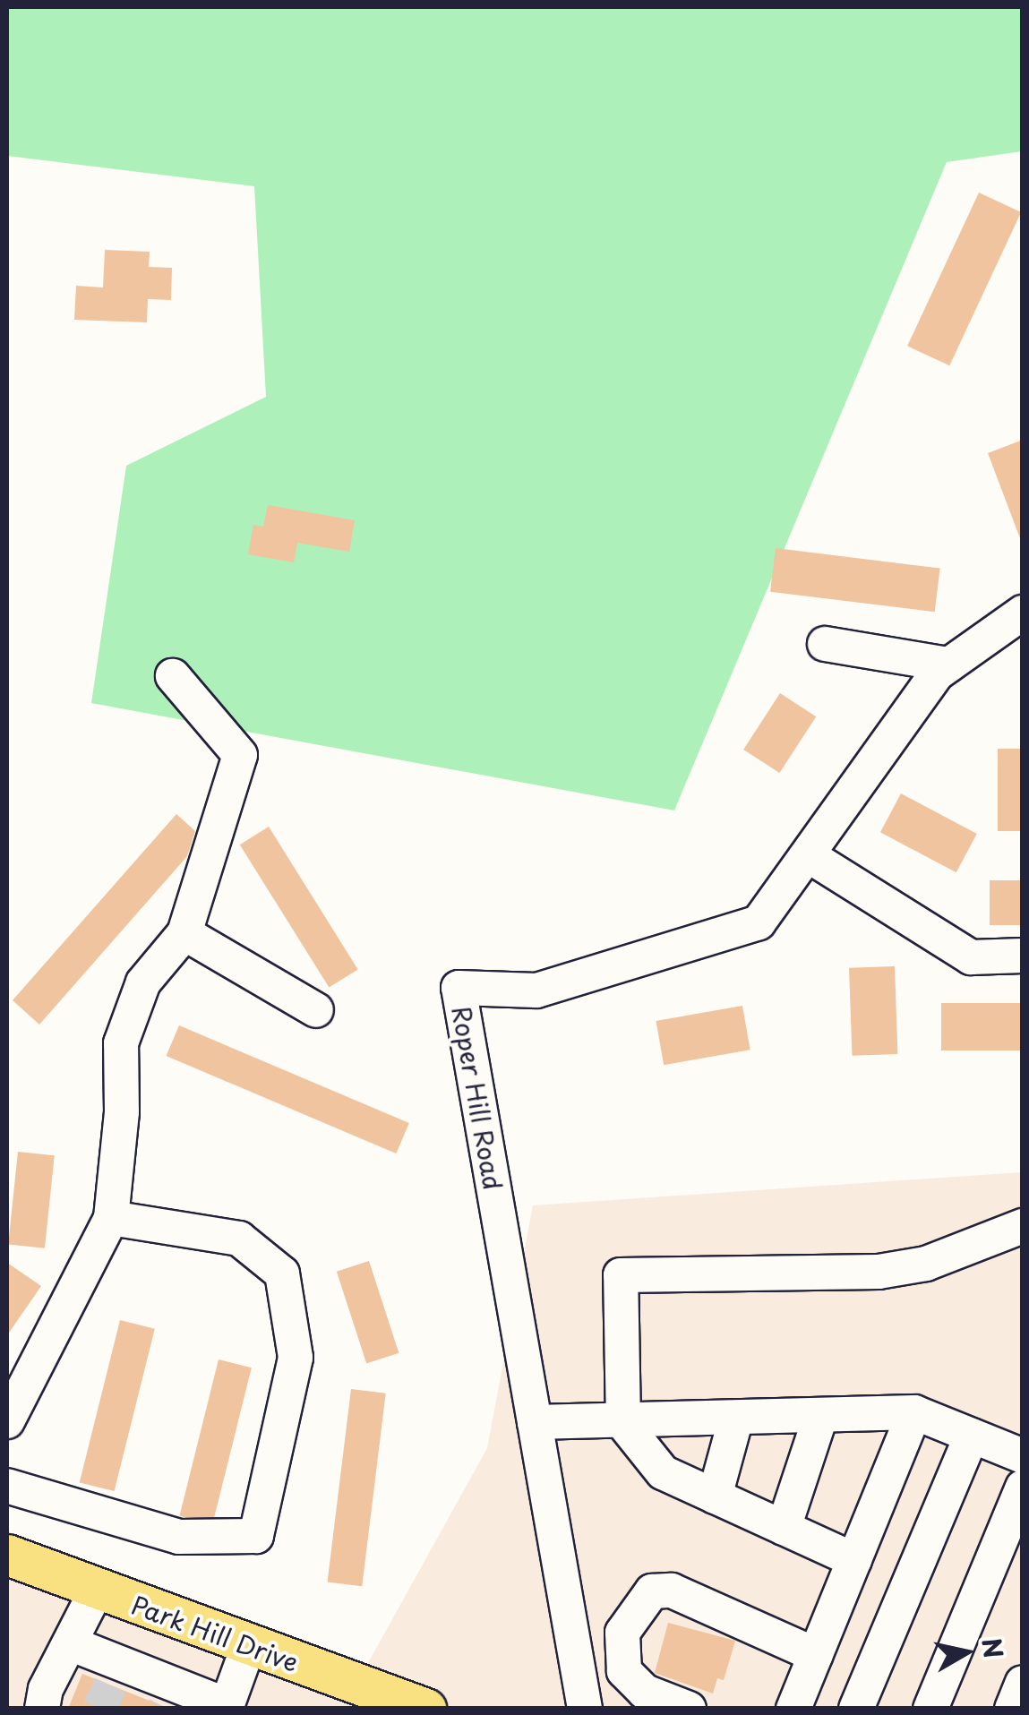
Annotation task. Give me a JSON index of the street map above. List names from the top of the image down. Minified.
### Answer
{"streets":{"main road":["Park Hill Drive"],"street":["Roper Hill Road"]},"north":"right"}
